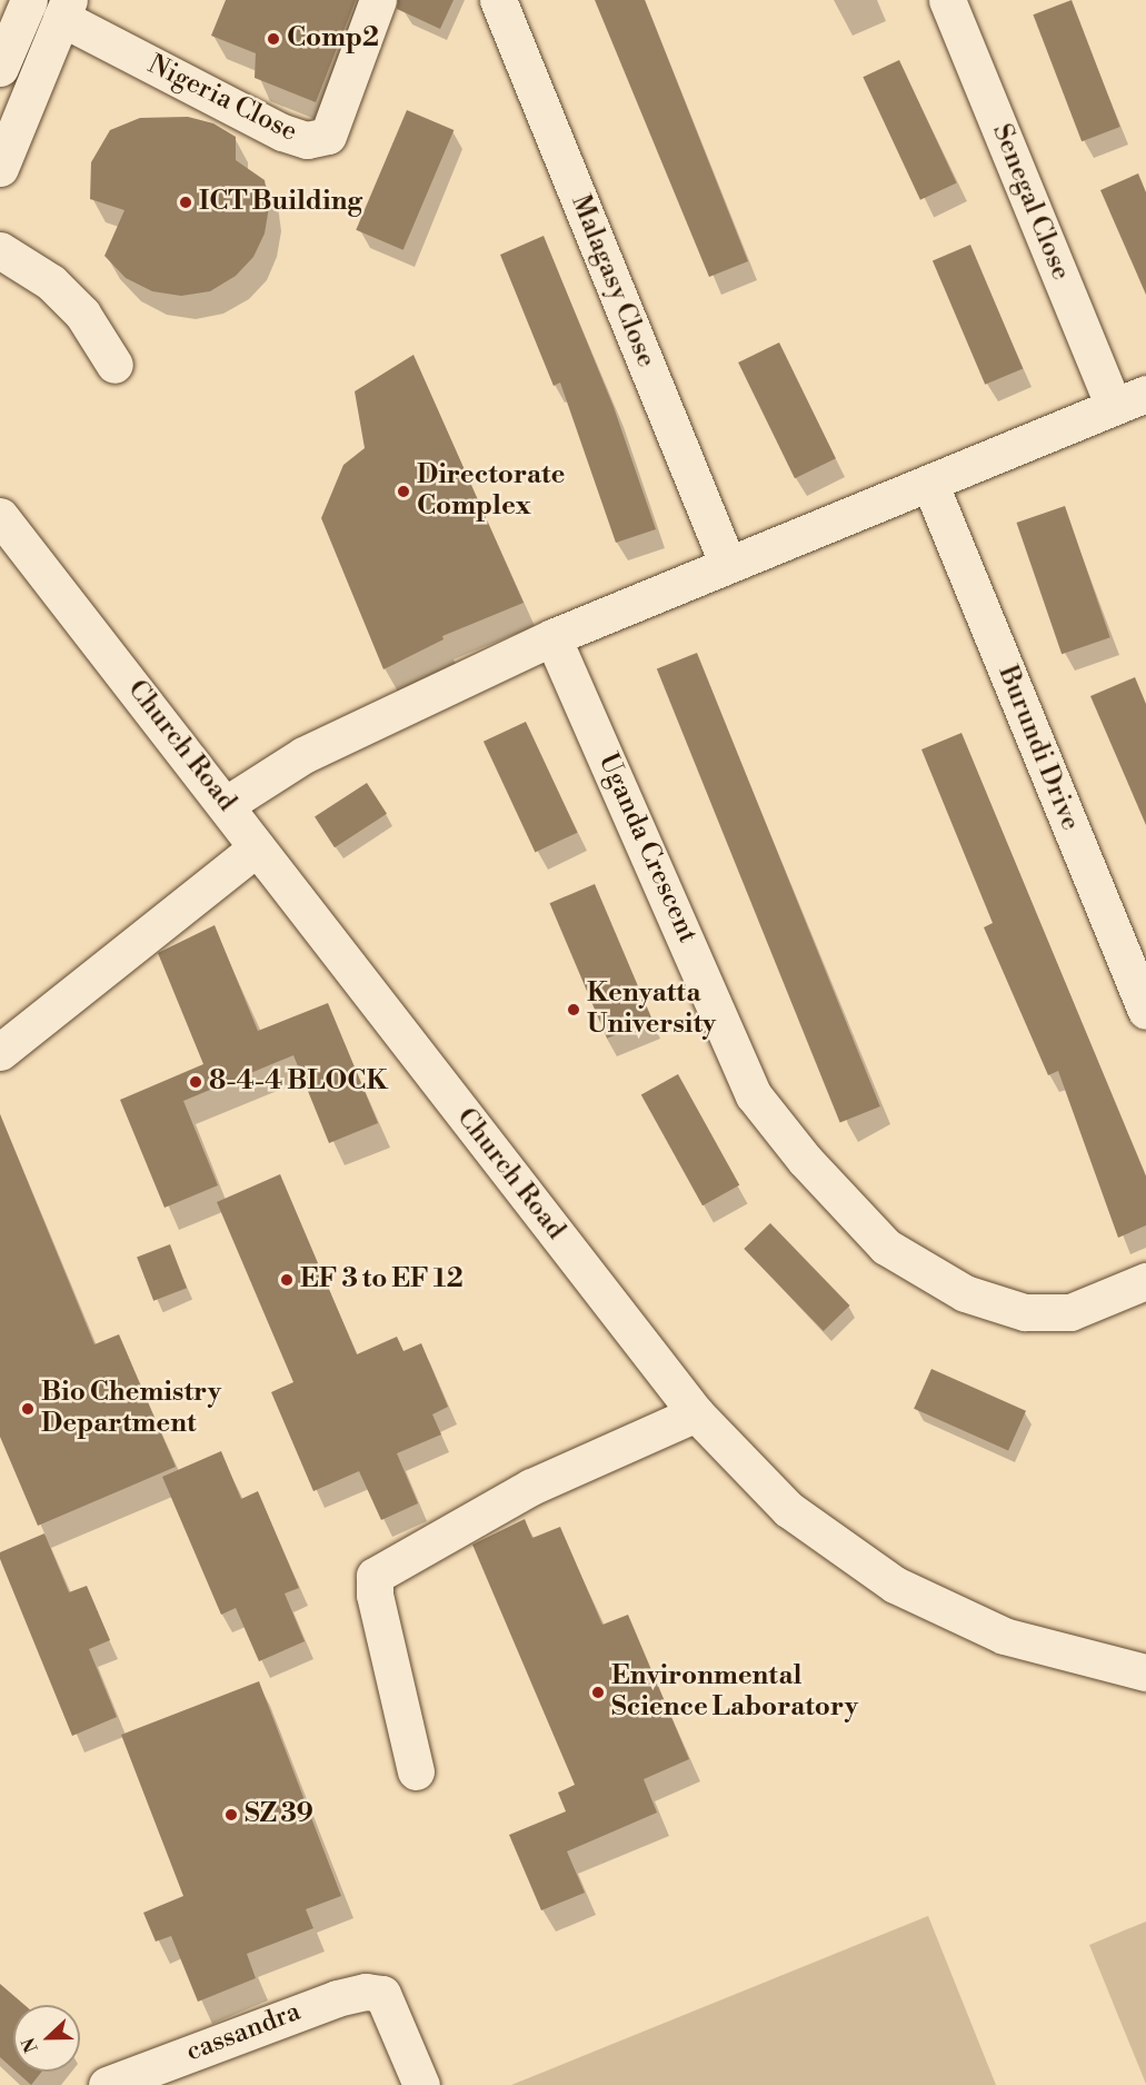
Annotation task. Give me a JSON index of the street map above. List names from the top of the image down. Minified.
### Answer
{"streets":{"lane":["Nigeria Close","Senegal Close","Malagasy Close","Church Road","Burundi Drive","Uganda Crescent","cassandra"]},"places":["Comp2","ICT Building","Directorate Complex","Kenyatta University","8-4-4 BLOCK","EF 3 to EF 12","Bio Chemistry Department","Environmental Science Laboratory","SZ 39"],"north":"left"}
